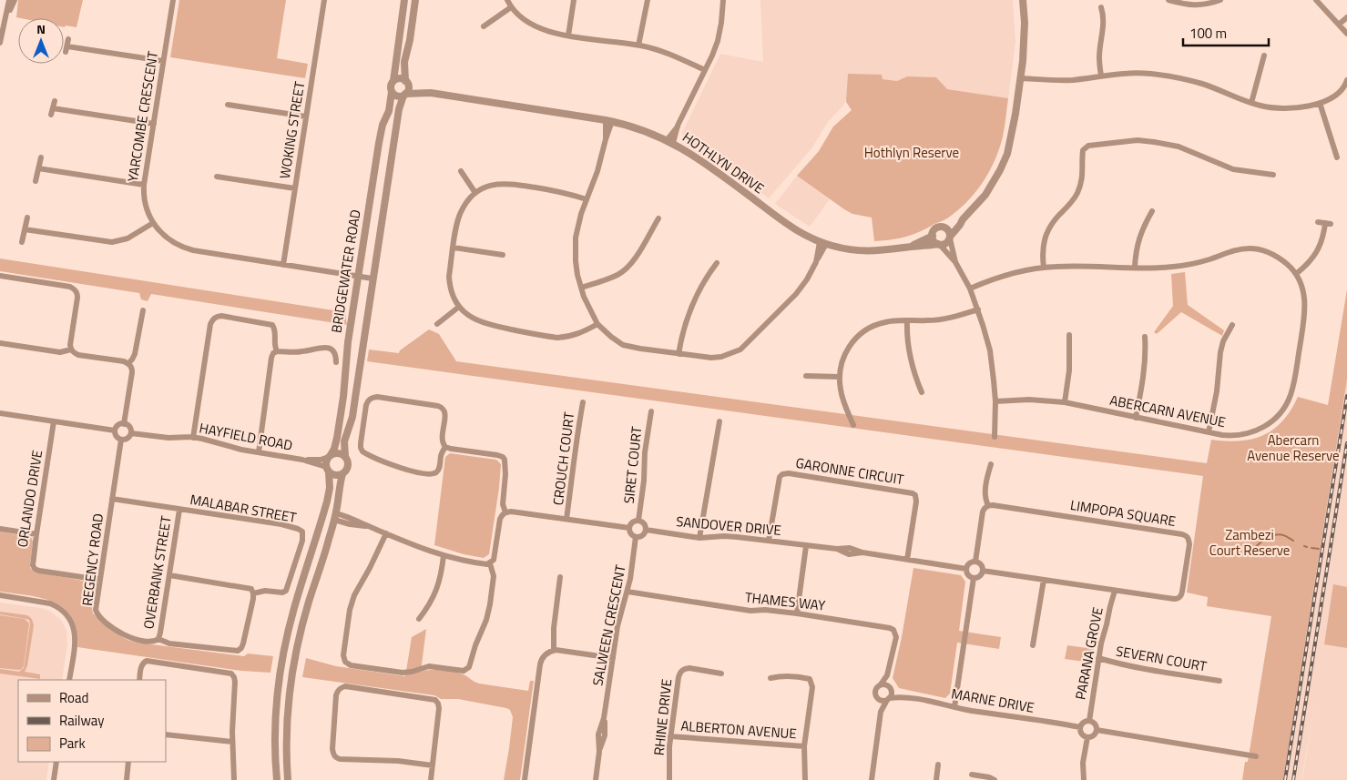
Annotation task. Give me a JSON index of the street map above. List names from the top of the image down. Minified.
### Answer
{"streets":{"street":["YARCOMBE CRESCENT","WOKING STREET","HOTHLYN DRIVE","BRIDGEWATER ROAD","ABERCARN AVENUE","HAYFIELD ROAD","CROUCH COURT","SIRET COURT","GARONNE CIRCUIT","ORLANDO DRIVE","MALABAR STREET","LIMPOPA SQUARE","SANDOVER DRIVE","REGENCY ROAD","OVERBANK STREET","THAMES WAY","SALWEEN CRESCENT","PARANA GROVE","SEVERN COURT","MARNE DRIVE","RHINE DRIVE","ALBERTON AVENUE"]},"crossings":[["YARCOMBE CRESCENT","WOKING STREET"],["YARCOMBE CRESCENT","BRIDGEWATER ROAD"],["HOTHLYN DRIVE","BRIDGEWATER ROAD"],["BRIDGEWATER ROAD","HAYFIELD ROAD"],["HAYFIELD ROAD","REGENCY ROAD"],["SIRET COURT","SANDOVER DRIVE"],["SIRET COURT","SALWEEN CRESCENT"],["GARONNE CIRCUIT","SANDOVER DRIVE"],["ORLANDO DRIVE","REGENCY ROAD"],["MALABAR STREET","REGENCY ROAD"],["MALABAR STREET","OVERBANK STREET"],["LIMPOPA SQUARE","SANDOVER DRIVE"],["LIMPOPA SQUARE","PARANA GROVE"],["SANDOVER DRIVE","SALWEEN CRESCENT"],["REGENCY ROAD","OVERBANK STREET"],["THAMES WAY","SALWEEN CRESCENT"],["THAMES WAY","MARNE DRIVE"],["PARANA GROVE","SEVERN COURT"],["PARANA GROVE","MARNE DRIVE"],["RHINE DRIVE","ALBERTON AVENUE"]],"parks":["Hothlyn Reserve","Abercarn Avenue Reserve","Zambezi Court Reserve"],"legend":["Road","Railway","Park"],"scale_bar":"100 m","north":"top"}
